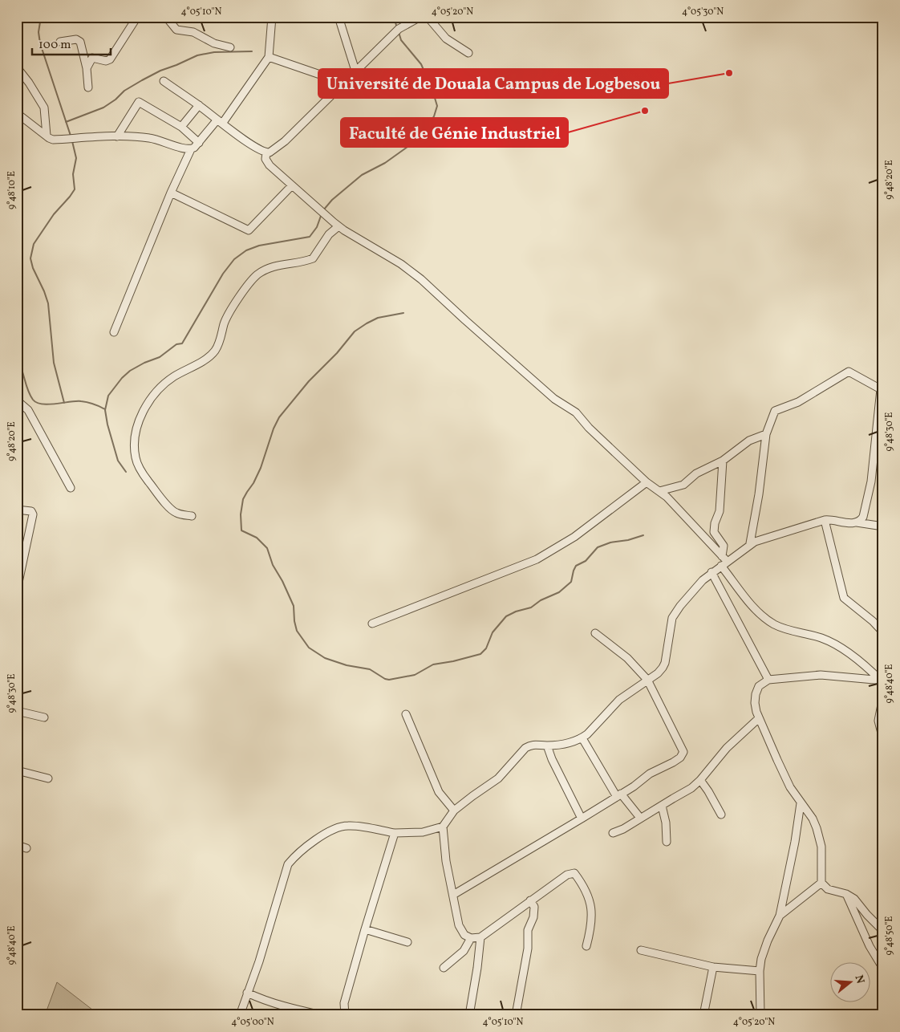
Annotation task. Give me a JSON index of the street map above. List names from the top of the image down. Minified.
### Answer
{"places":["Université de Douala Campus de Logbesou","Faculté de Génie Industriel"],"scale_bar":"100 m","north":"right","coordinates":["4°05'10\"N","4°05'20\"N","4°05'30\"N","9°48'20\"E","9°48'10\"E","9°48'30\"E","9°48'40\"E","9°48'50\"E","4°05'00\"N"]}
